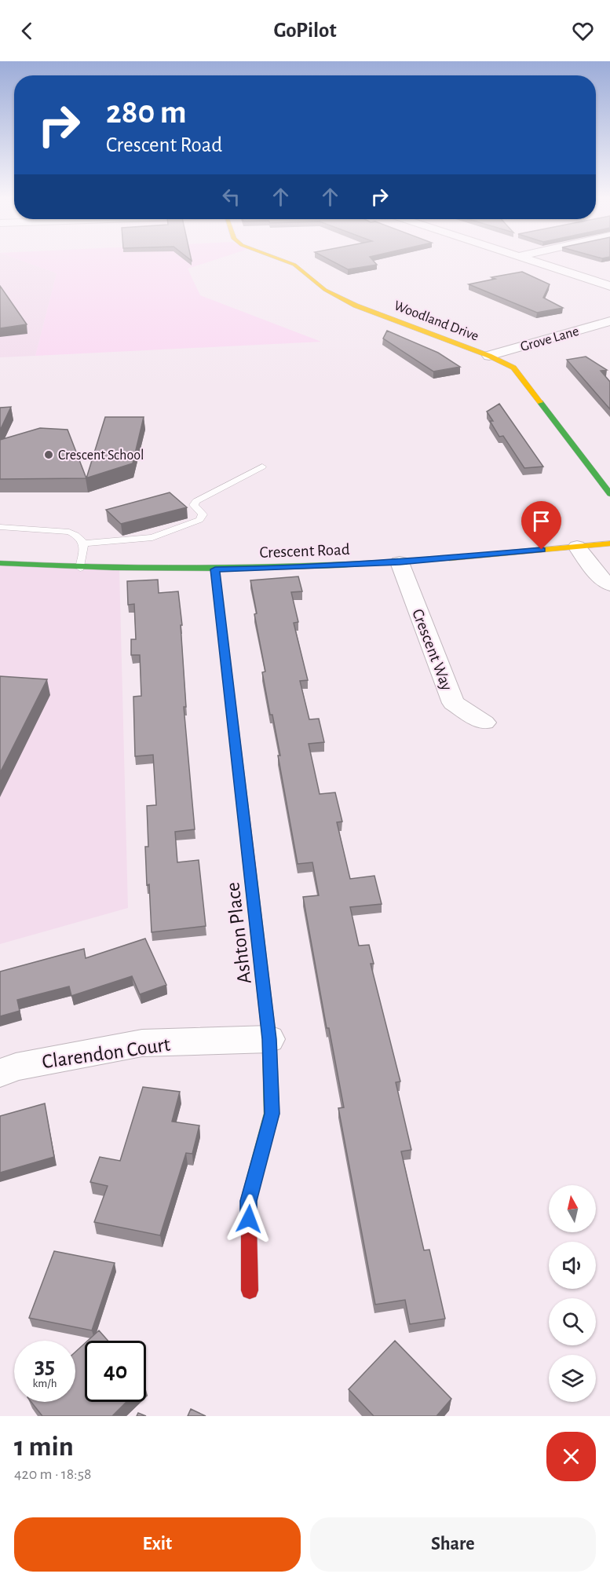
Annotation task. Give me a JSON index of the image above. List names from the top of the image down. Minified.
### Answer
{"streets":{"street":["Woodland Drive","Grove Lane","Crescent Road","Crescent Way","Ashton Place","Clarendon Court"]},"crossings":[["Woodland Drive","Grove Lane"],["Crescent Road","Crescent Way"],["Crescent Road","Ashton Place"],["Ashton Place","Clarendon Court"]],"places":["Crescent School"],"north":"top","page":{"header":"GoPilot","turn":["280 m","Crescent Road"],"speed":"35 km/h","limit":"40","heading":["1 min","420 m · 18:58"],"buttons":["Exit","Share"]}}
